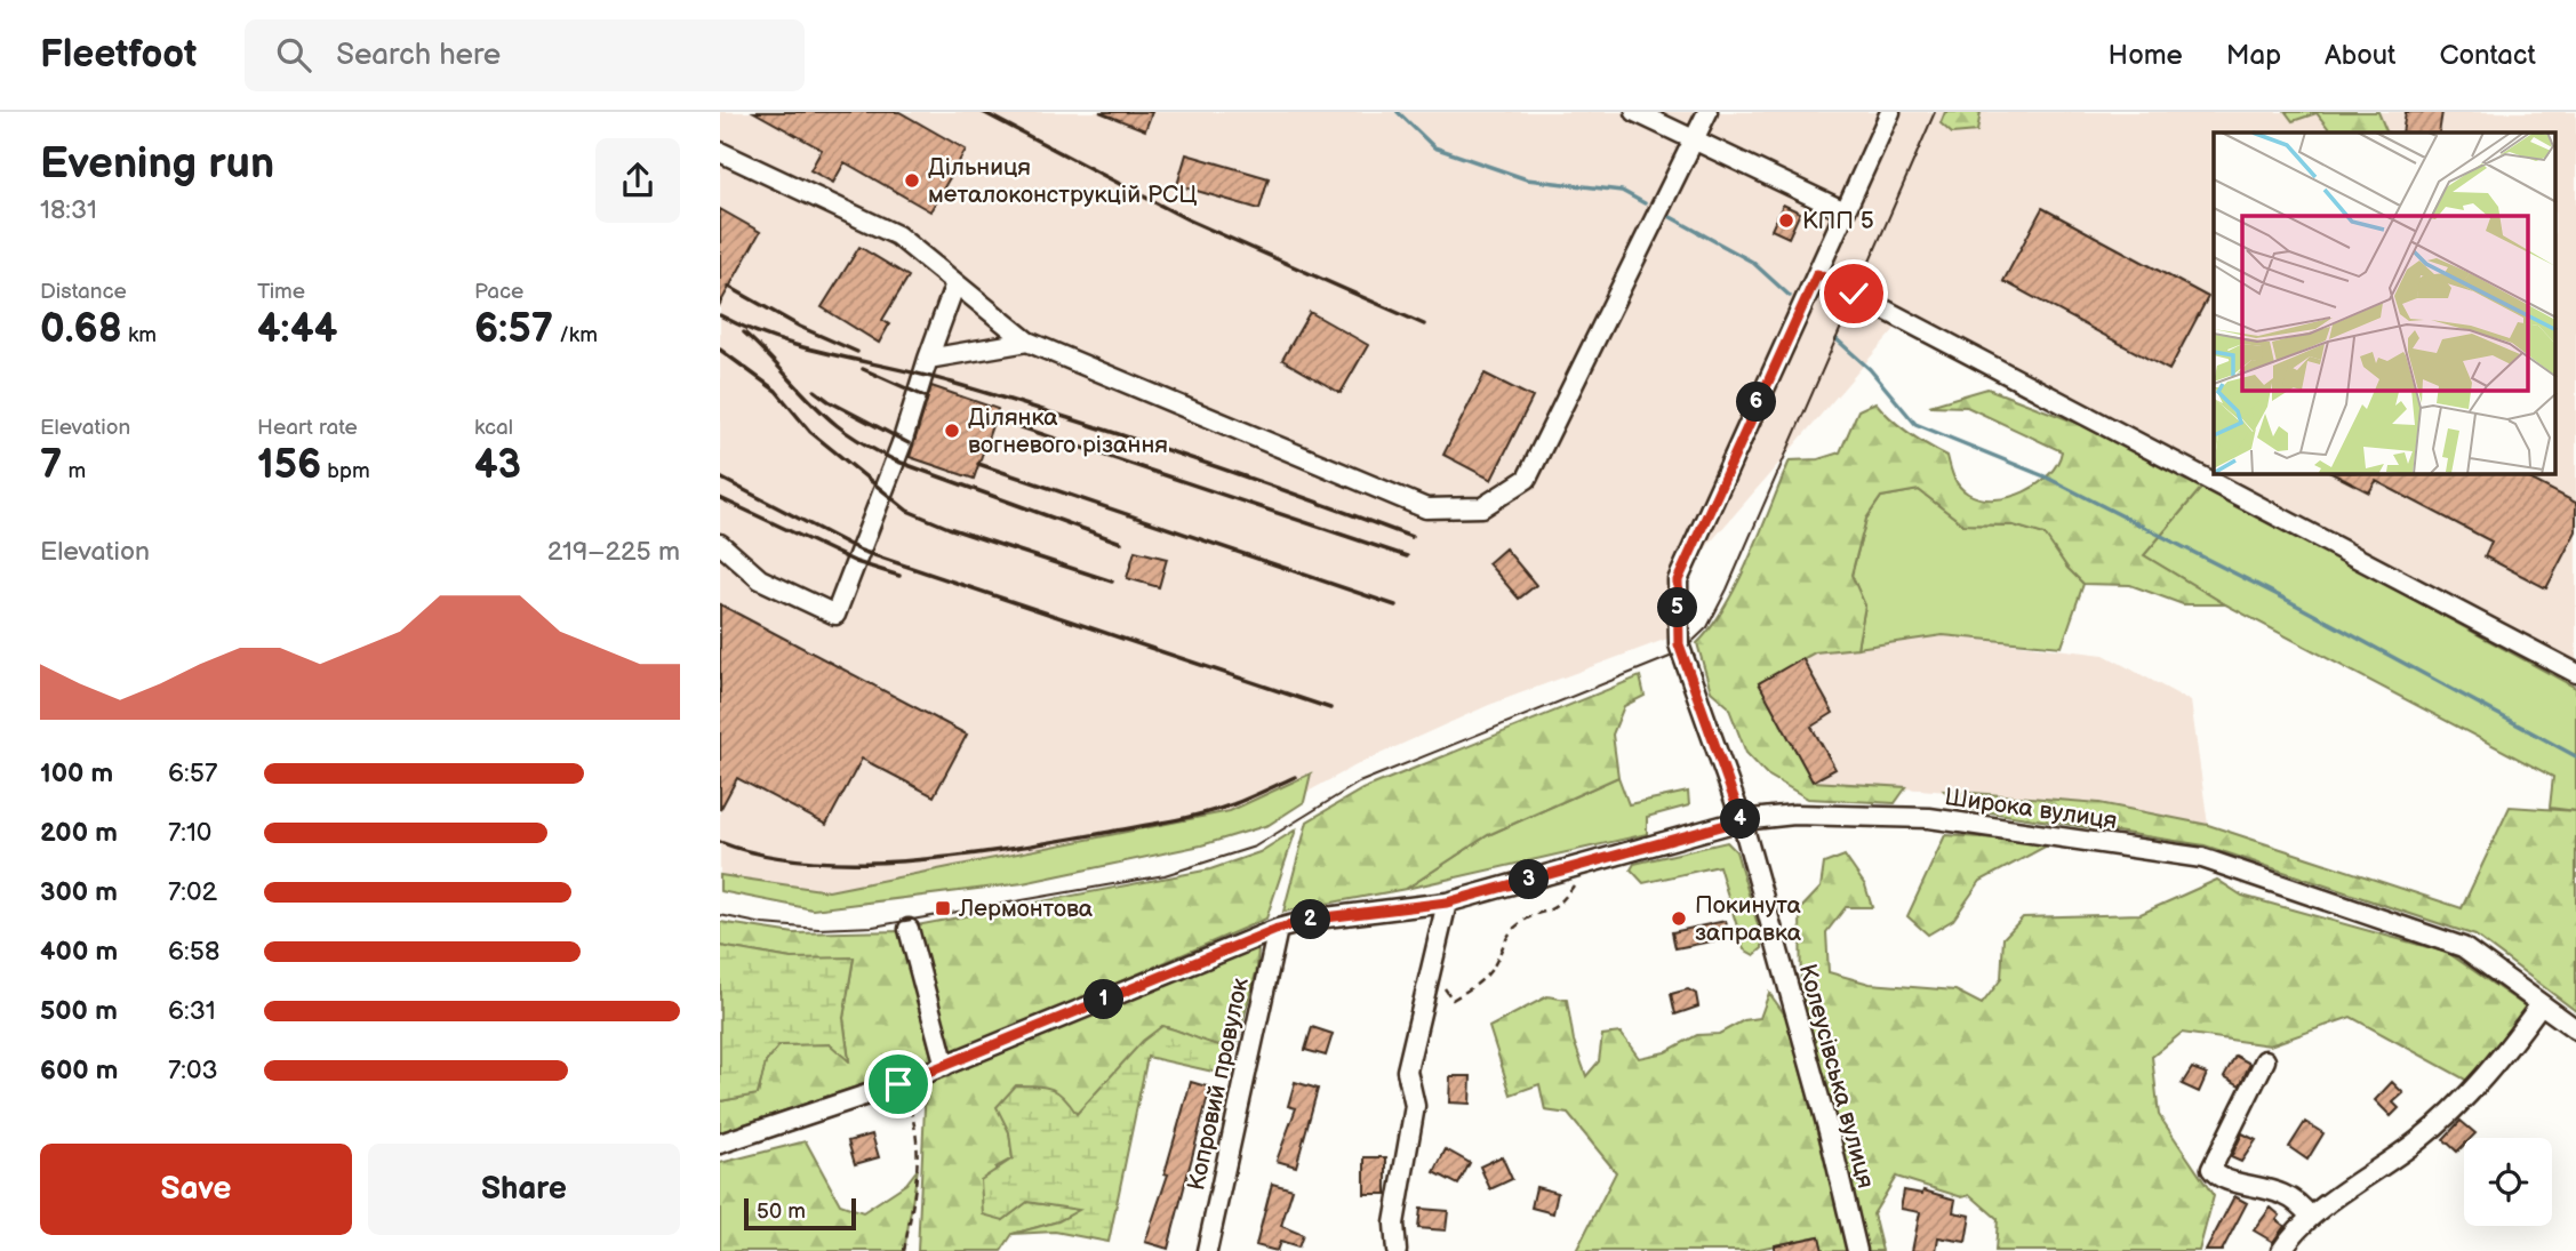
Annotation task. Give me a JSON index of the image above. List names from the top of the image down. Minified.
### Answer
{"streets":{"street":["Широка вулиця","Колеусівська вулиця","Копровий провулок"]},"crossings":[["Широка вулиця","Колеусівська вулиця"],["Широка вулиця","Копровий провулок"]],"places":{"other":["Дільниця металоконструкцій РСЦ","КПП 5","Ділянка вогневого різання","Покинута заправка"],"transit":["Лермонтова"]},"scale_bar":"50 m","page":{"header":"Fleetfoot","search":"Search here","nav":["Home","Map","About","Contact"],"heading":["Evening run","18:31"],"stats":[["Distance","0.68 km"],["Time","4:44"],["Pace","6:57 /km"],["Elevation","7 m"],["Heart rate","156 bpm"],["kcal","43"]],"pins":["6","5","4","3","2","1"],"chart":["Elevation","219–225 m"],"list":[{"name":"100 m","note":"6:57"},{"name":"200 m","note":"7:10"},{"name":"300 m","note":"7:02"},{"name":"400 m","note":"6:58"},{"name":"500 m","note":"6:31"},{"name":"600 m","note":"7:03"}],"buttons":["Save","Share"],"scale":"50 m"}}
